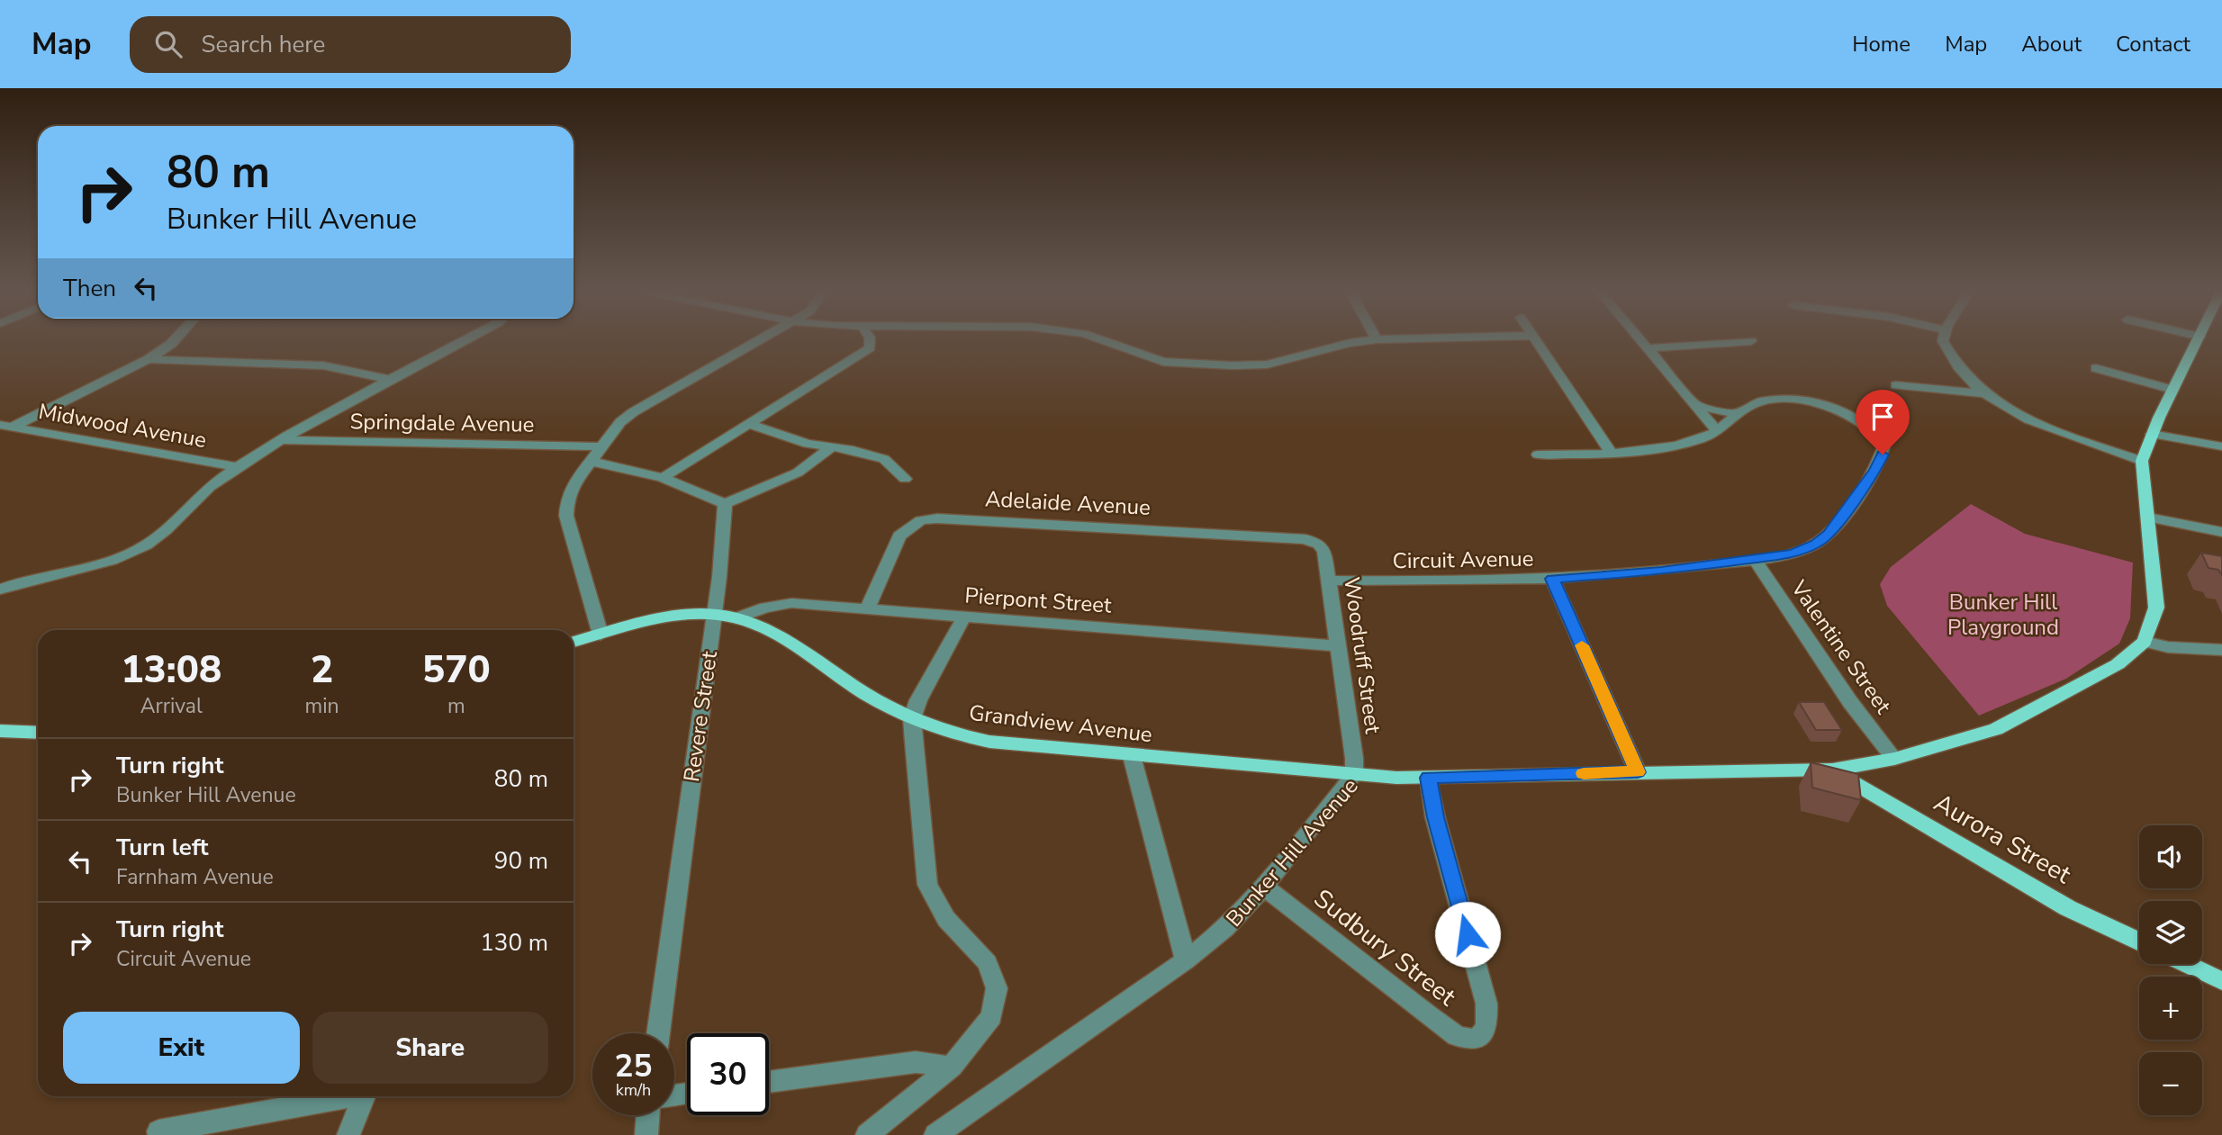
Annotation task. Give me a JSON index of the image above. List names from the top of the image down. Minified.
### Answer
{"streets":{"main road":["Grandview Avenue","Aurora Street","Bunker Hill Avenue"],"street":["Springdale Avenue","Midwood Avenue","Adelaide Avenue","Circuit Avenue","Pierpont Street","Valentine Street","Woodruff Street","Revere Street","Sudbury Street"]},"crossings":[["Adelaide Avenue","Pierpont Street"],["Adelaide Avenue","Woodruff Street"],["Circuit Avenue","Valentine Street"],["Circuit Avenue","Woodruff Street"],["Pierpont Street","Woodruff Street"],["Pierpont Street","Grandview Avenue"],["Valentine Street","Bunker Hill Avenue"],["Woodruff Street","Grandview Avenue"],["Woodruff Street","Bunker Hill Avenue"],["Revere Street","Grandview Avenue"],["Grandview Avenue","Bunker Hill Avenue"],["Aurora Street","Bunker Hill Avenue"],["Bunker Hill Avenue","Sudbury Street"]],"parks":["Bunker Hill Playground"],"page":{"header":"Map","search":"Search here","nav":["Home","Map","About","Contact"],"turn":["80 m","Bunker Hill Avenue"],"then":"Then","eta":["13:08","Arrival","2","min","570","m"],"list":[{"name":"Turn right","note":"Bunker Hill Avenue","value":"80 m"},{"name":"Turn left","note":"Farnham Avenue","value":"90 m"},{"name":"Turn right","note":"Circuit Avenue","value":"130 m"}],"map_buttons":["+","−"],"buttons":["Exit","Share"],"speed":"25 km/h","limit":"30"}}
